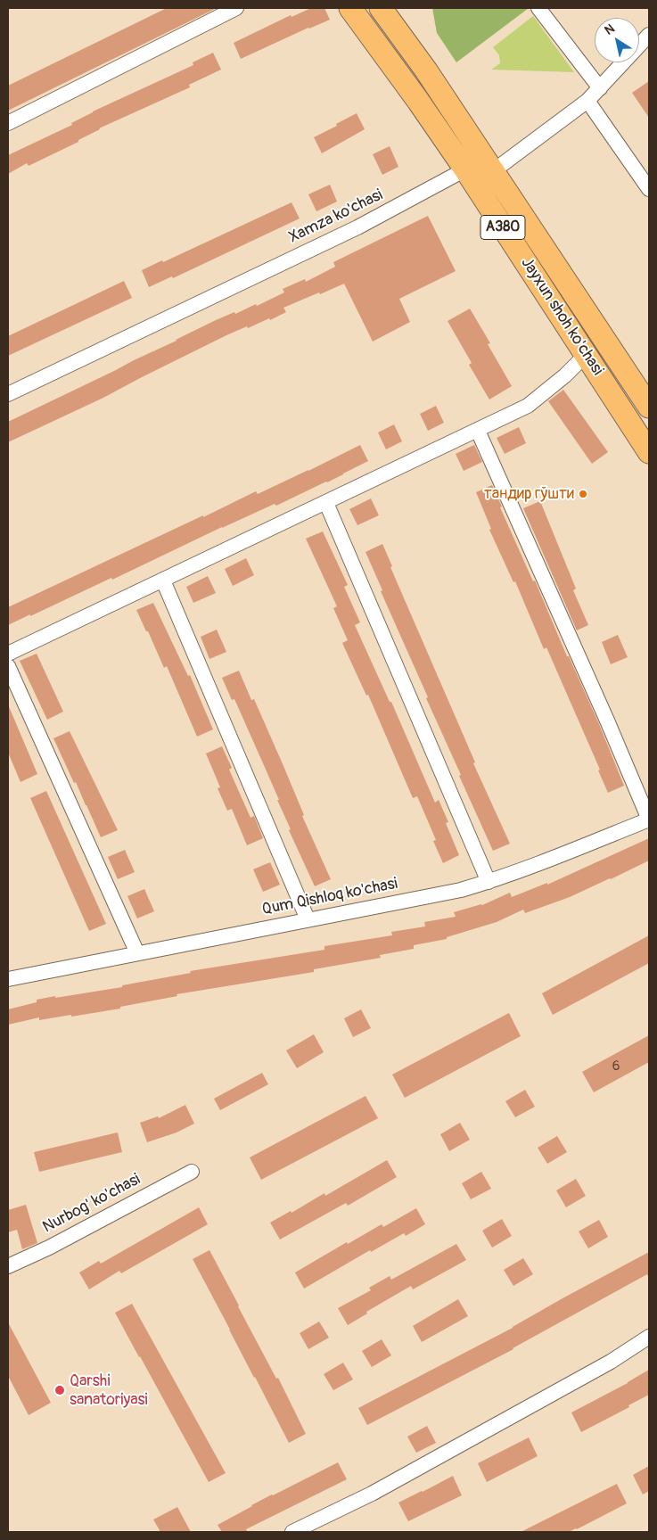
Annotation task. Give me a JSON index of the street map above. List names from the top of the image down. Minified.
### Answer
{"streets":{"highway":["A380","Jayxun shoh ko'chasi"],"street":["Xamza ko'chasi","Qum Qishloq ko'chasi","Nurbog' ko'chasi"]},"crossings":[["Xamza ko'chasi","Jayxun shoh ko'chasi"]],"places":["тандир гўшти","Qarshi sanatoriyasi"],"house_numbers":["6"],"north":"top left"}
